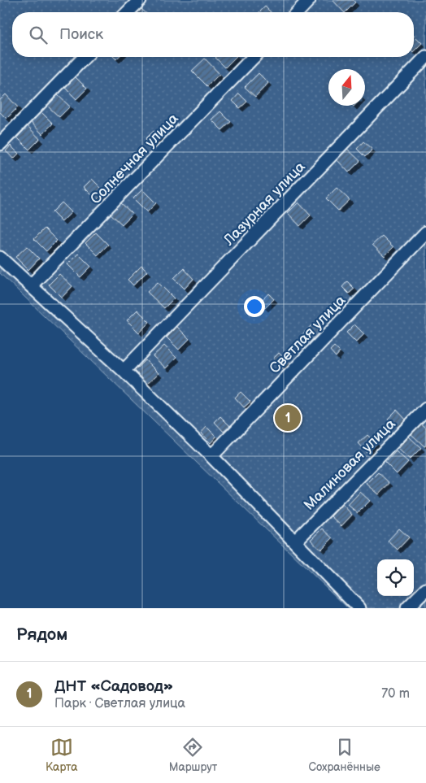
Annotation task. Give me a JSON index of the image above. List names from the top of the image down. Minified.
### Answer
{"streets":{"street":["Солнечная улица","Лазурная улица","Светлая улица","Малиновая улица"]},"north":"top","page":{"search":"Поиск","pins":"1","heading":"Рядом","list":[{"mark":"1","name":"ДНТ «Садовод»","note":"Парк · Светлая улица","value":"70 m"}],"nav":["Карта","Маршрут","Сохранённые"]}}
